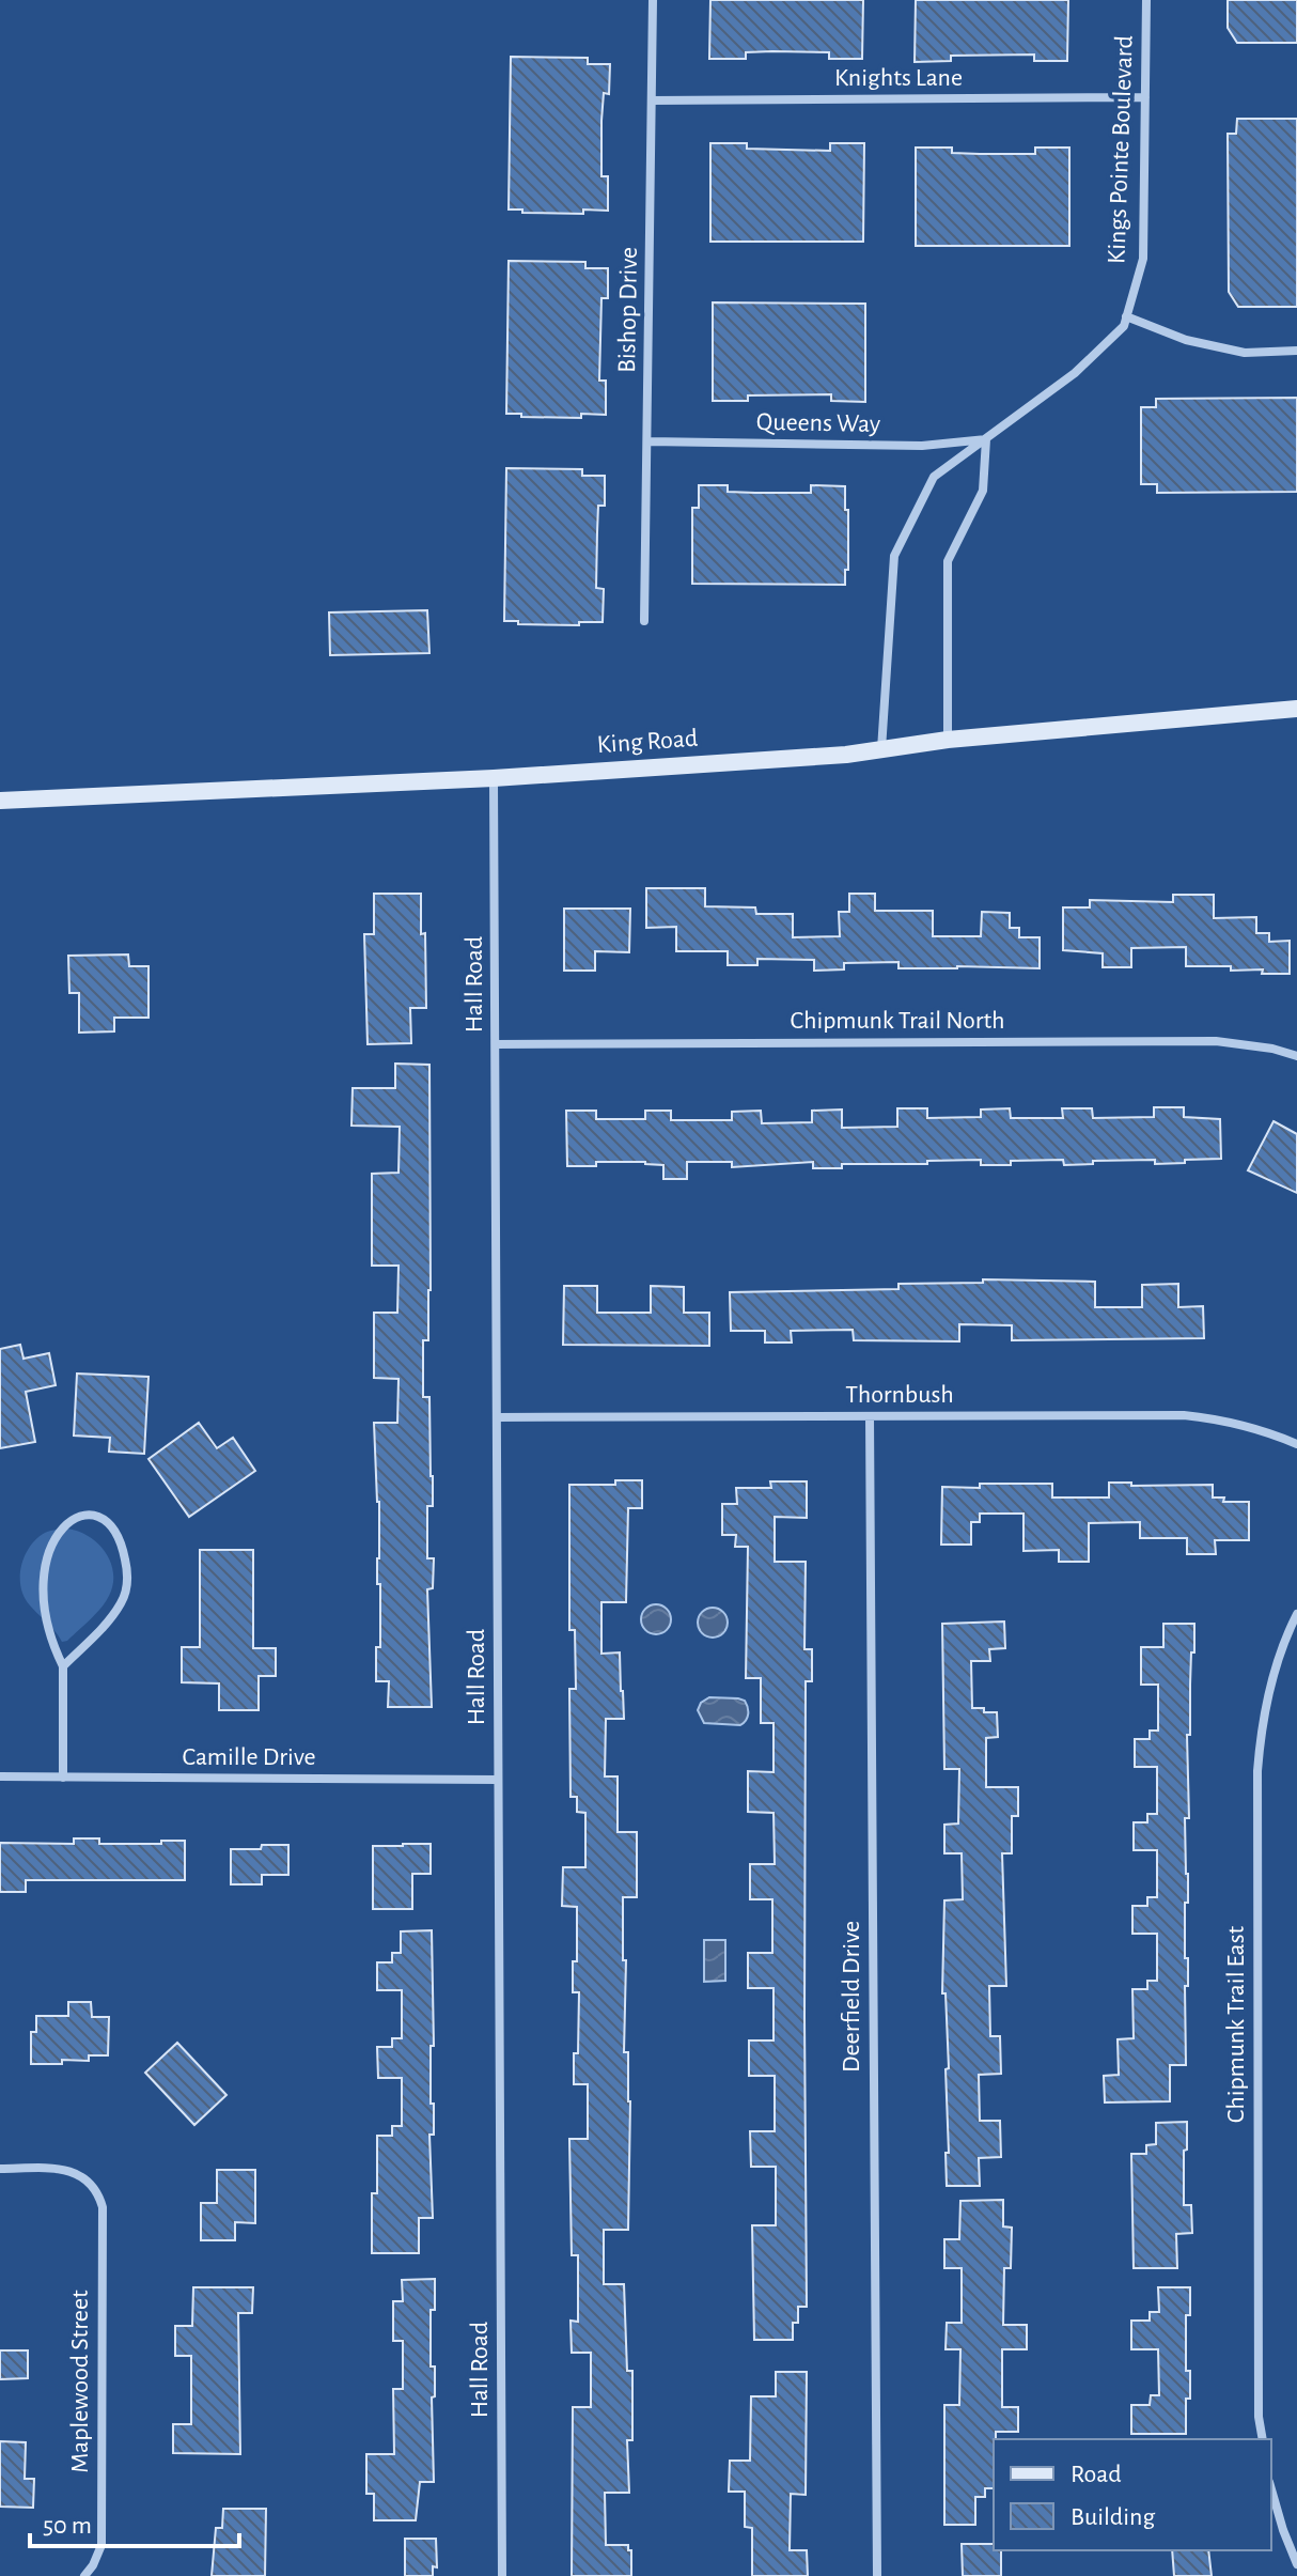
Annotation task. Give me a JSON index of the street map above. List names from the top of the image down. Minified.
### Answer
{"streets":{"main road":["King Road"],"street":["Knights Lane","Kings Pointe Boulevard","Bishop Drive","Queens Way","Hall Road","Chipmunk Trail North","Thornbush","Camille Drive","Deerfield Drive","Chipmunk Trail East","Maplewood Street"]},"crossings":[["Knights Lane","Kings Pointe Boulevard"],["Knights Lane","Bishop Drive"],["Kings Pointe Boulevard","Queens Way"],["Kings Pointe Boulevard","King Road"],["Bishop Drive","Queens Way"],["King Road","Hall Road"],["Hall Road","Chipmunk Trail North"],["Hall Road","Thornbush"],["Hall Road","Camille Drive"],["Thornbush","Deerfield Drive"]],"legend":["Road","Building"],"scale_bar":"50 m"}
